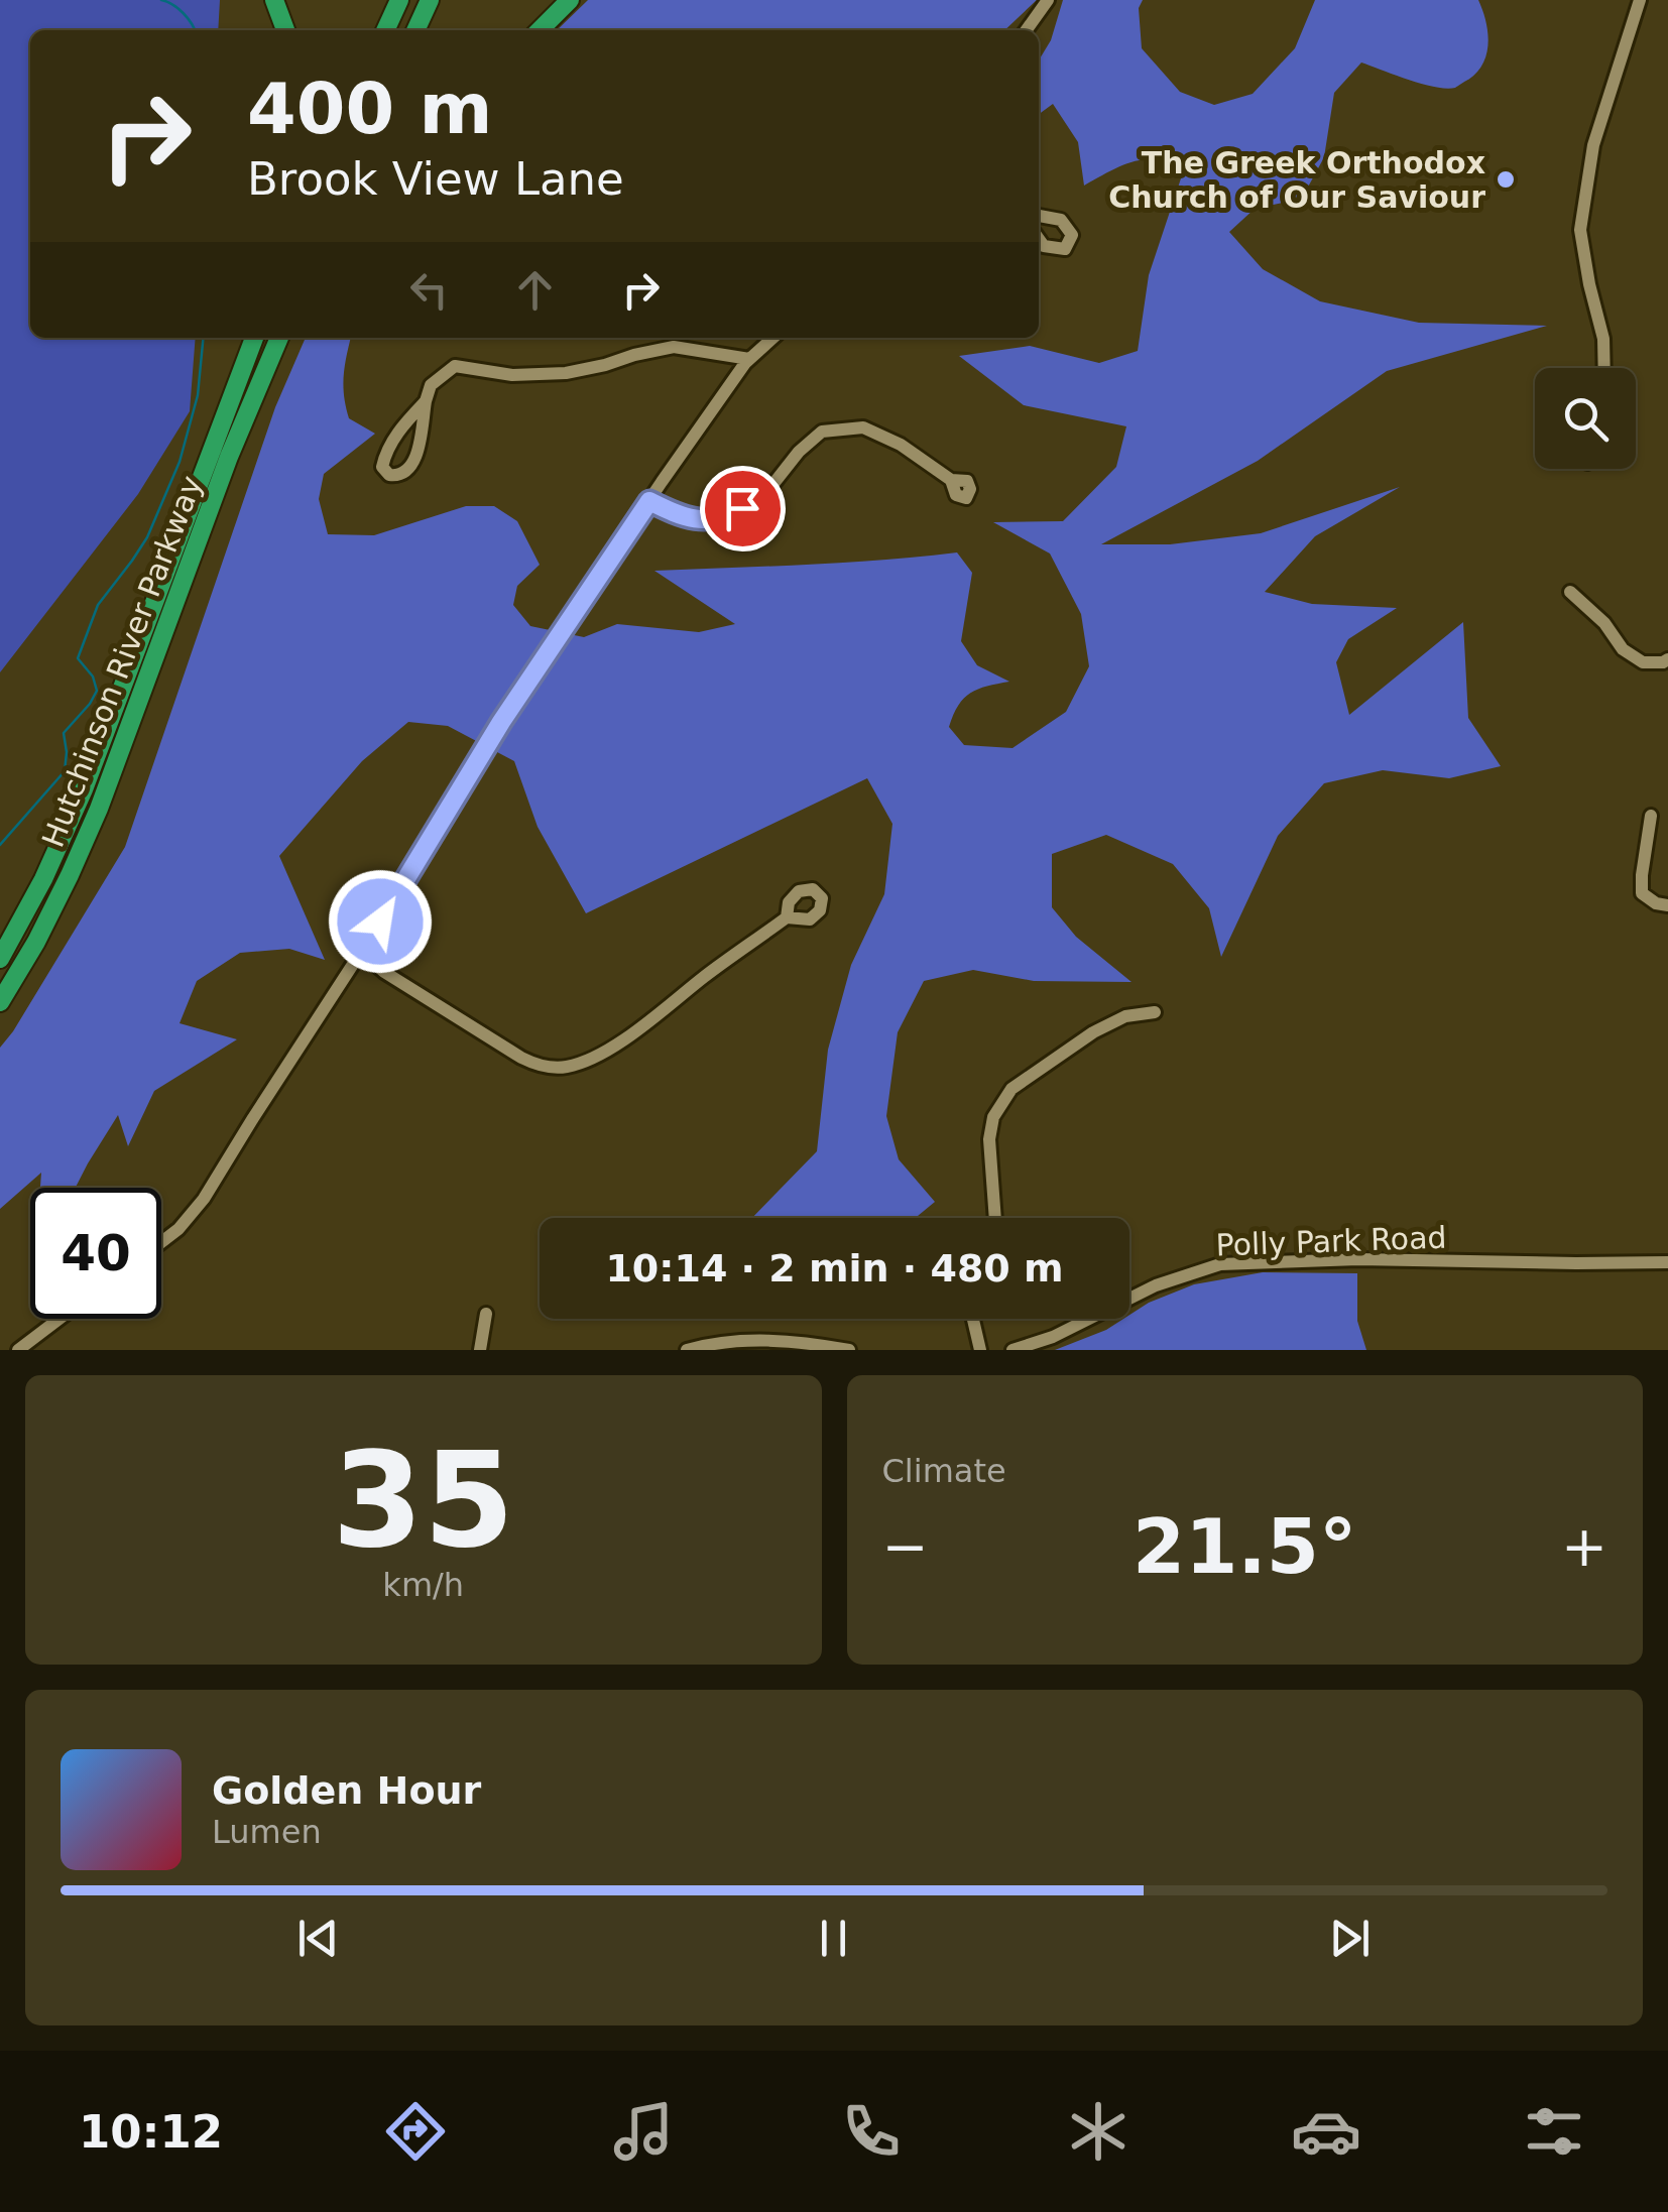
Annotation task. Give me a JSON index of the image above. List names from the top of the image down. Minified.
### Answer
{"streets":{"highway":["Hutchinson River Parkway"],"street":["Polly Park Road"]},"places":["The Greek Orthodox Church of Our Saviour"],"page":{"turn":["400 m","Brook View Lane"],"limit":"40","trip":"10:14 · 2 min · 480 m","tile":[["35","km/h"],"Climate"],"heat":["−","21.5°","+"],"song":["Golden Hour","Lumen"],"tabs":"10:12"}}
